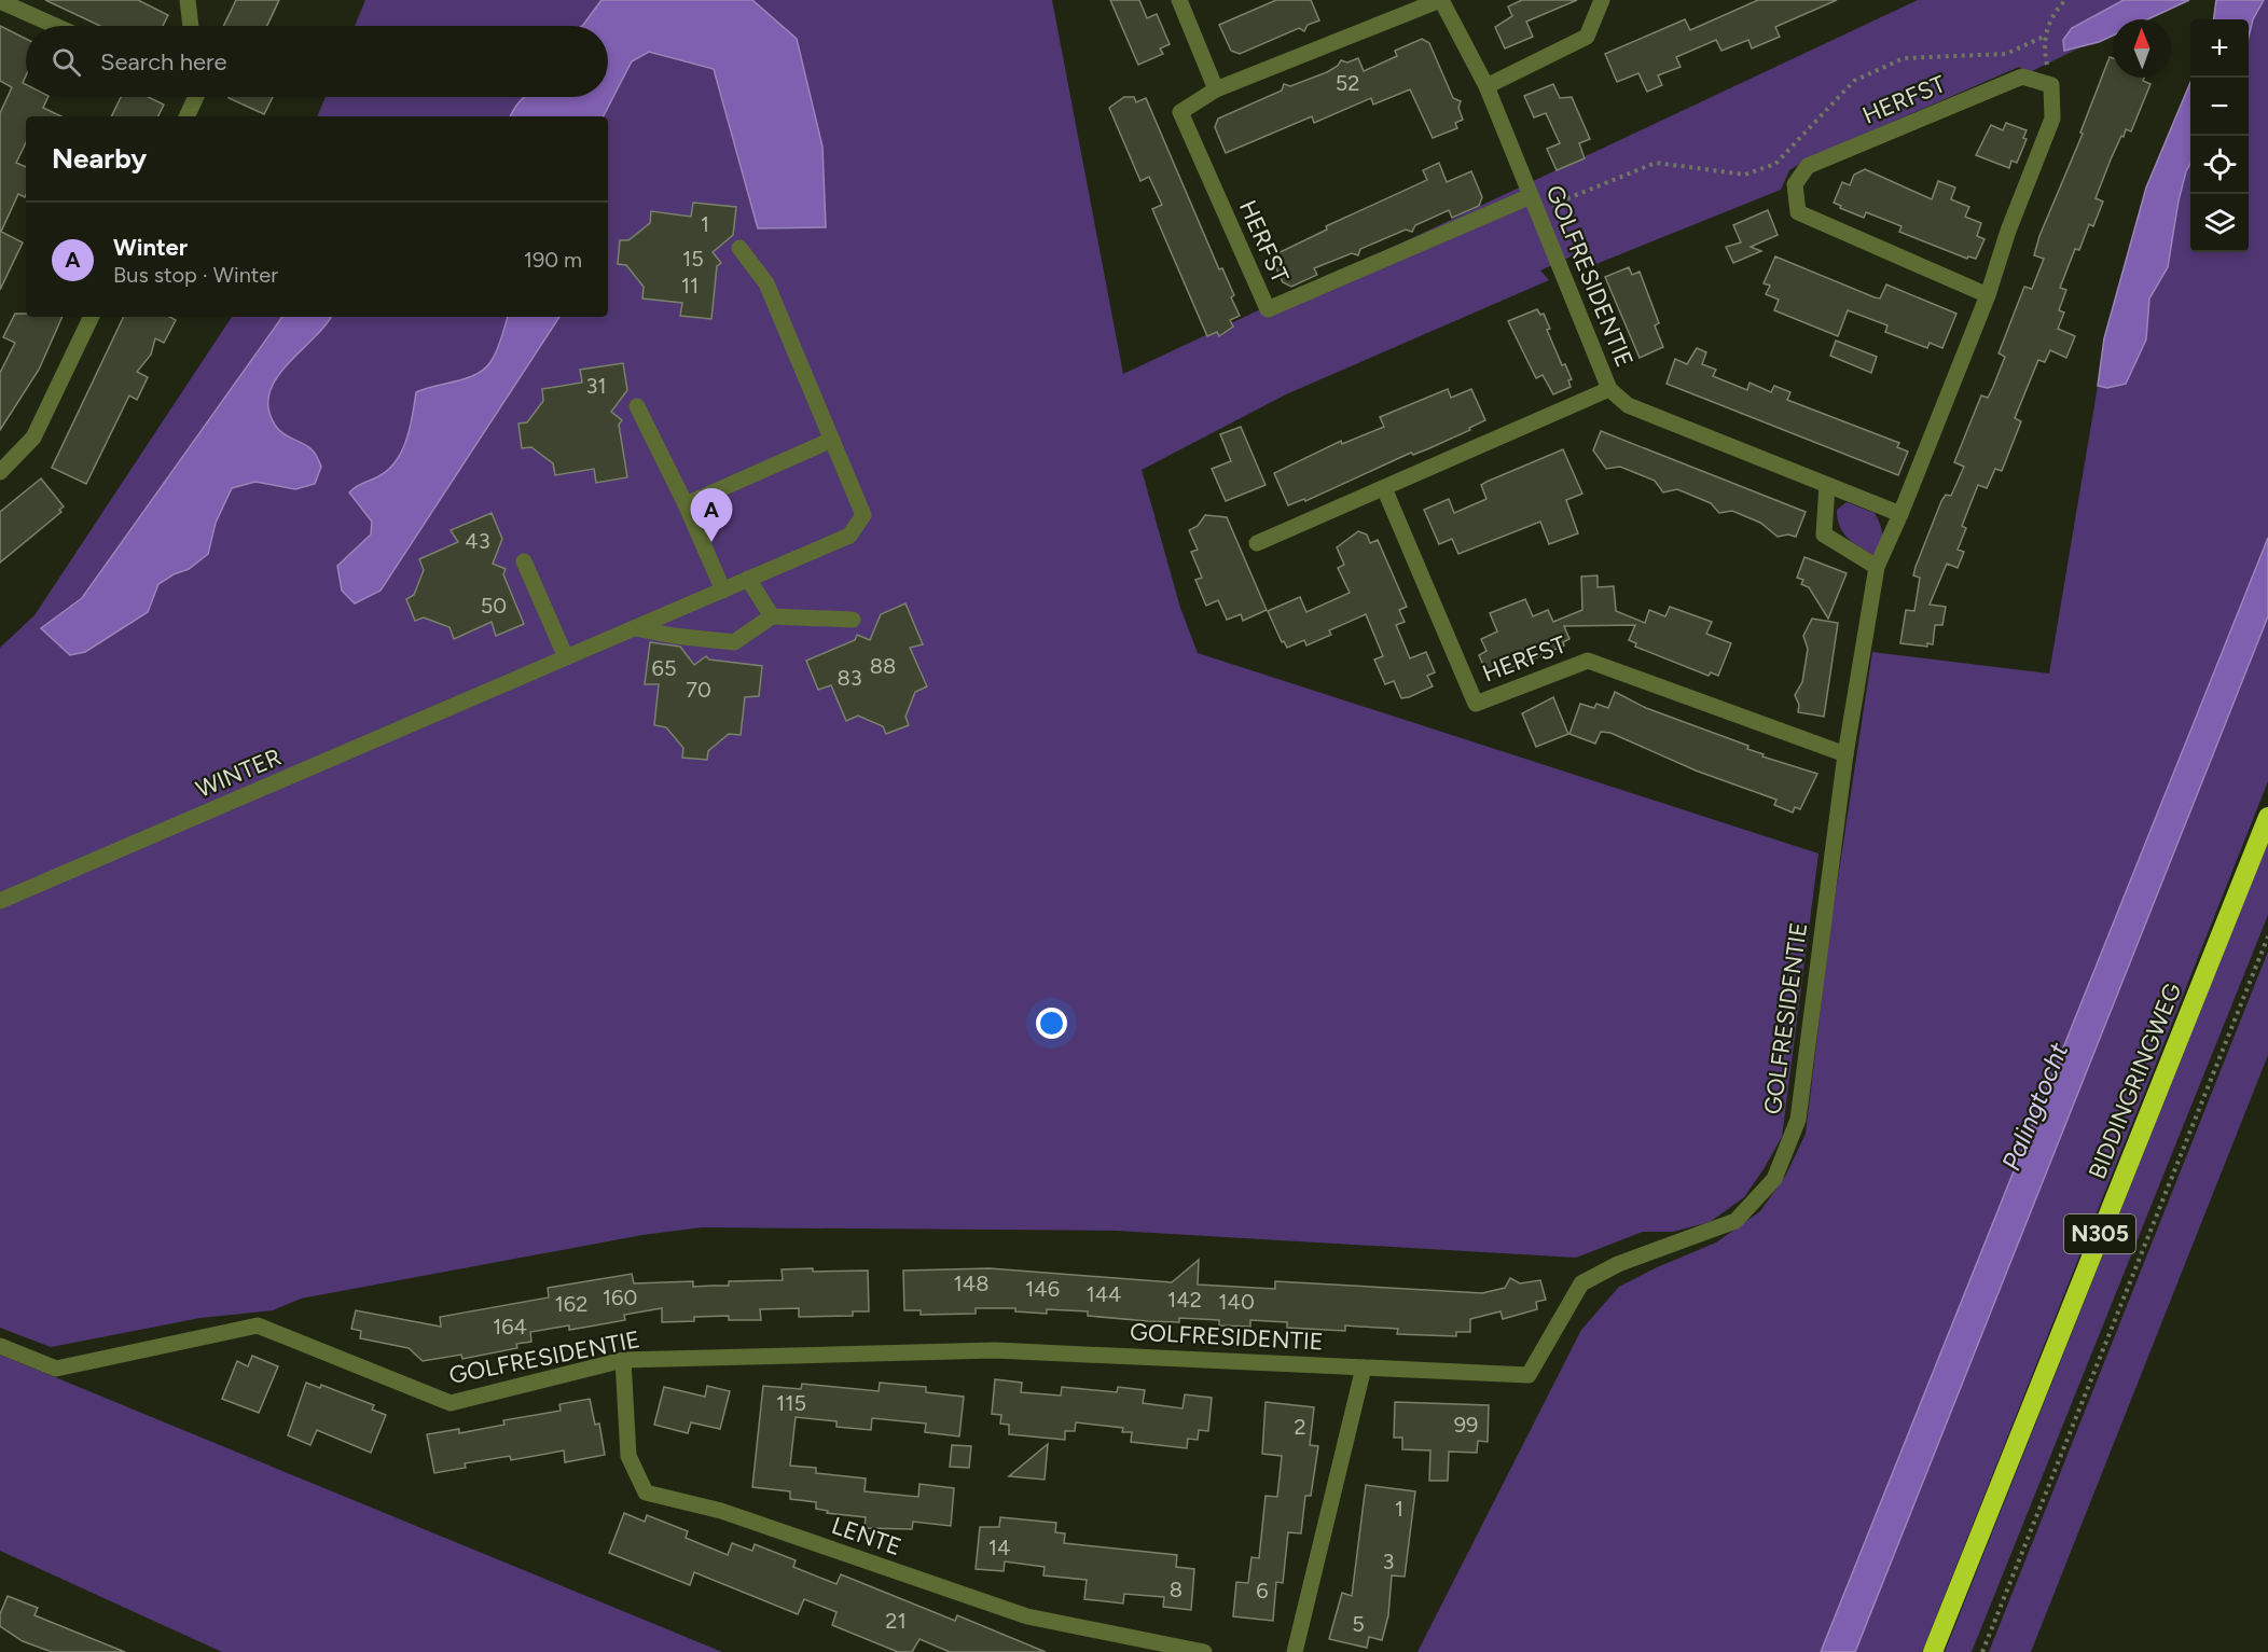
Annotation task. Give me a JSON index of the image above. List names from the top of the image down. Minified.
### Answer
{"streets":{"highway":["BIDDINGRINGWEG","N305"],"street":["HERFST","GOLFRESIDENTIE","WINTER","LENTE"]},"crossings":[["HERFST","GOLFRESIDENTIE"],["GOLFRESIDENTIE","LENTE"]],"water":["Palingtocht"],"house_numbers":["52","1","15","11","31","43","50","88","65","83","70","148","146","144","160","142","140","162","164","115","99","2","1","14","3","8","6","21","5"],"north":"top","page":{"map_buttons":["+","−"],"search":"Search here","heading":"Nearby","list":[{"mark":"A","name":"Winter","note":"Bus stop · Winter","value":"190 m"}],"pins":"A"}}
